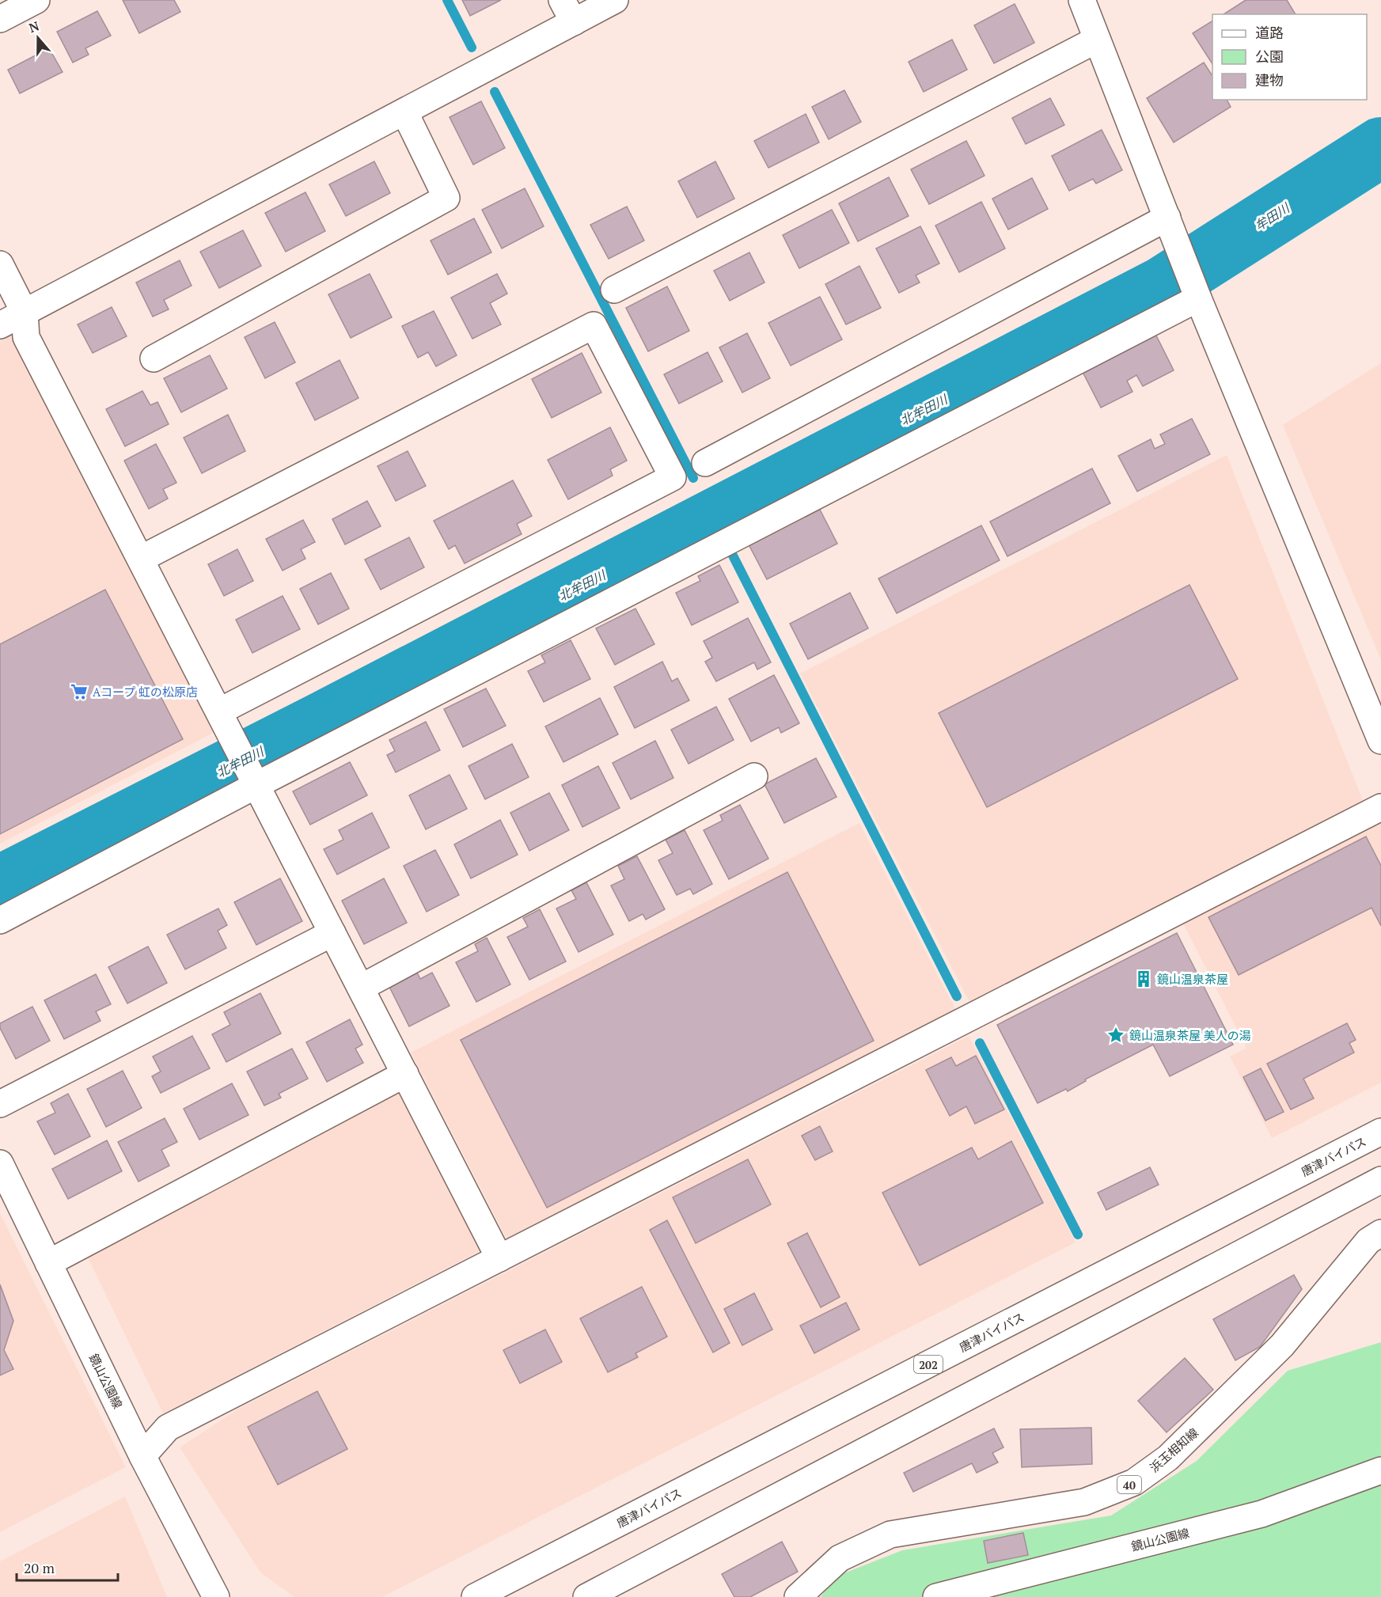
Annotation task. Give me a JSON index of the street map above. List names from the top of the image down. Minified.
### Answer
{"streets":{"main road":["唐津バイパス","202","鏡山公園線","浜玉相知線","40"]},"water":["牟田川","北牟田川"],"places":{"supermarket":["Aコープ 虹の松原店"],"building":["鏡山温泉茶屋"],"place":["鏡山温泉茶屋 美人の湯"]},"legend":["道路","公園","建物"],"scale_bar":"20 m","north":"top"}
